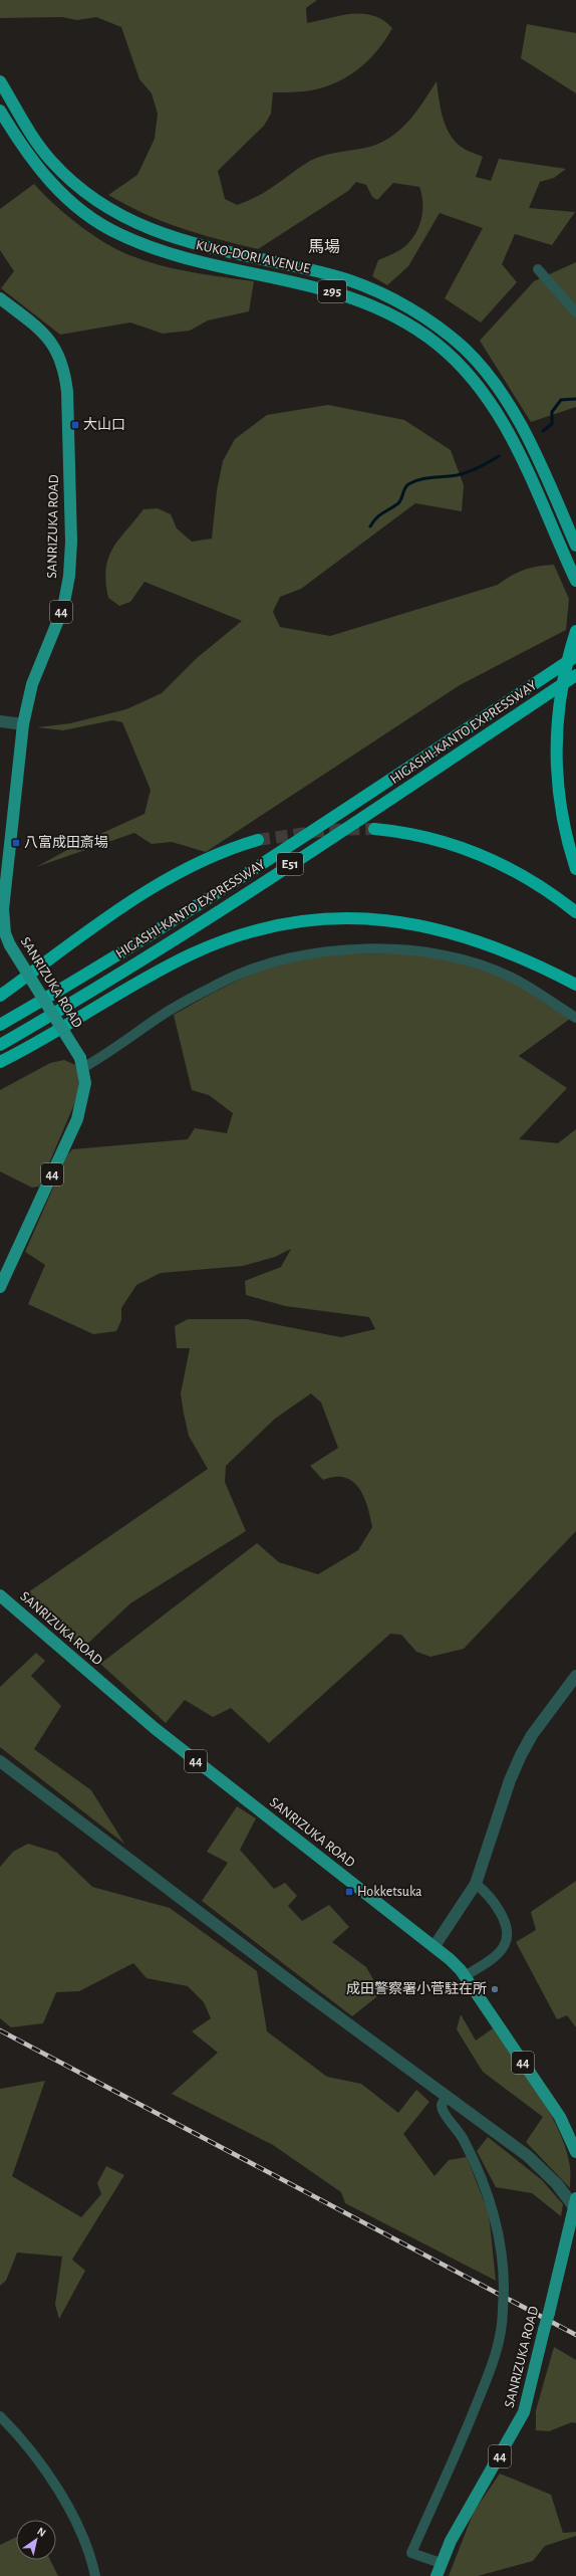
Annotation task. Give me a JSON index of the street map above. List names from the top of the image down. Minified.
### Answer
{"streets":{"highway":["KUKO-DORI AVENUE","295","HIGASHI-KANTO EXPRESSWAY","E51"],"main road":["SANRIZUKA ROAD","44"]},"crossings":[["SANRIZUKA ROAD","44"]],"districts":["馬場"],"places":{"transit":["大山口","八富成田斎場","Hokketsuka"],"other":["成田警察署小菅駐在所"]},"north":"top right"}
